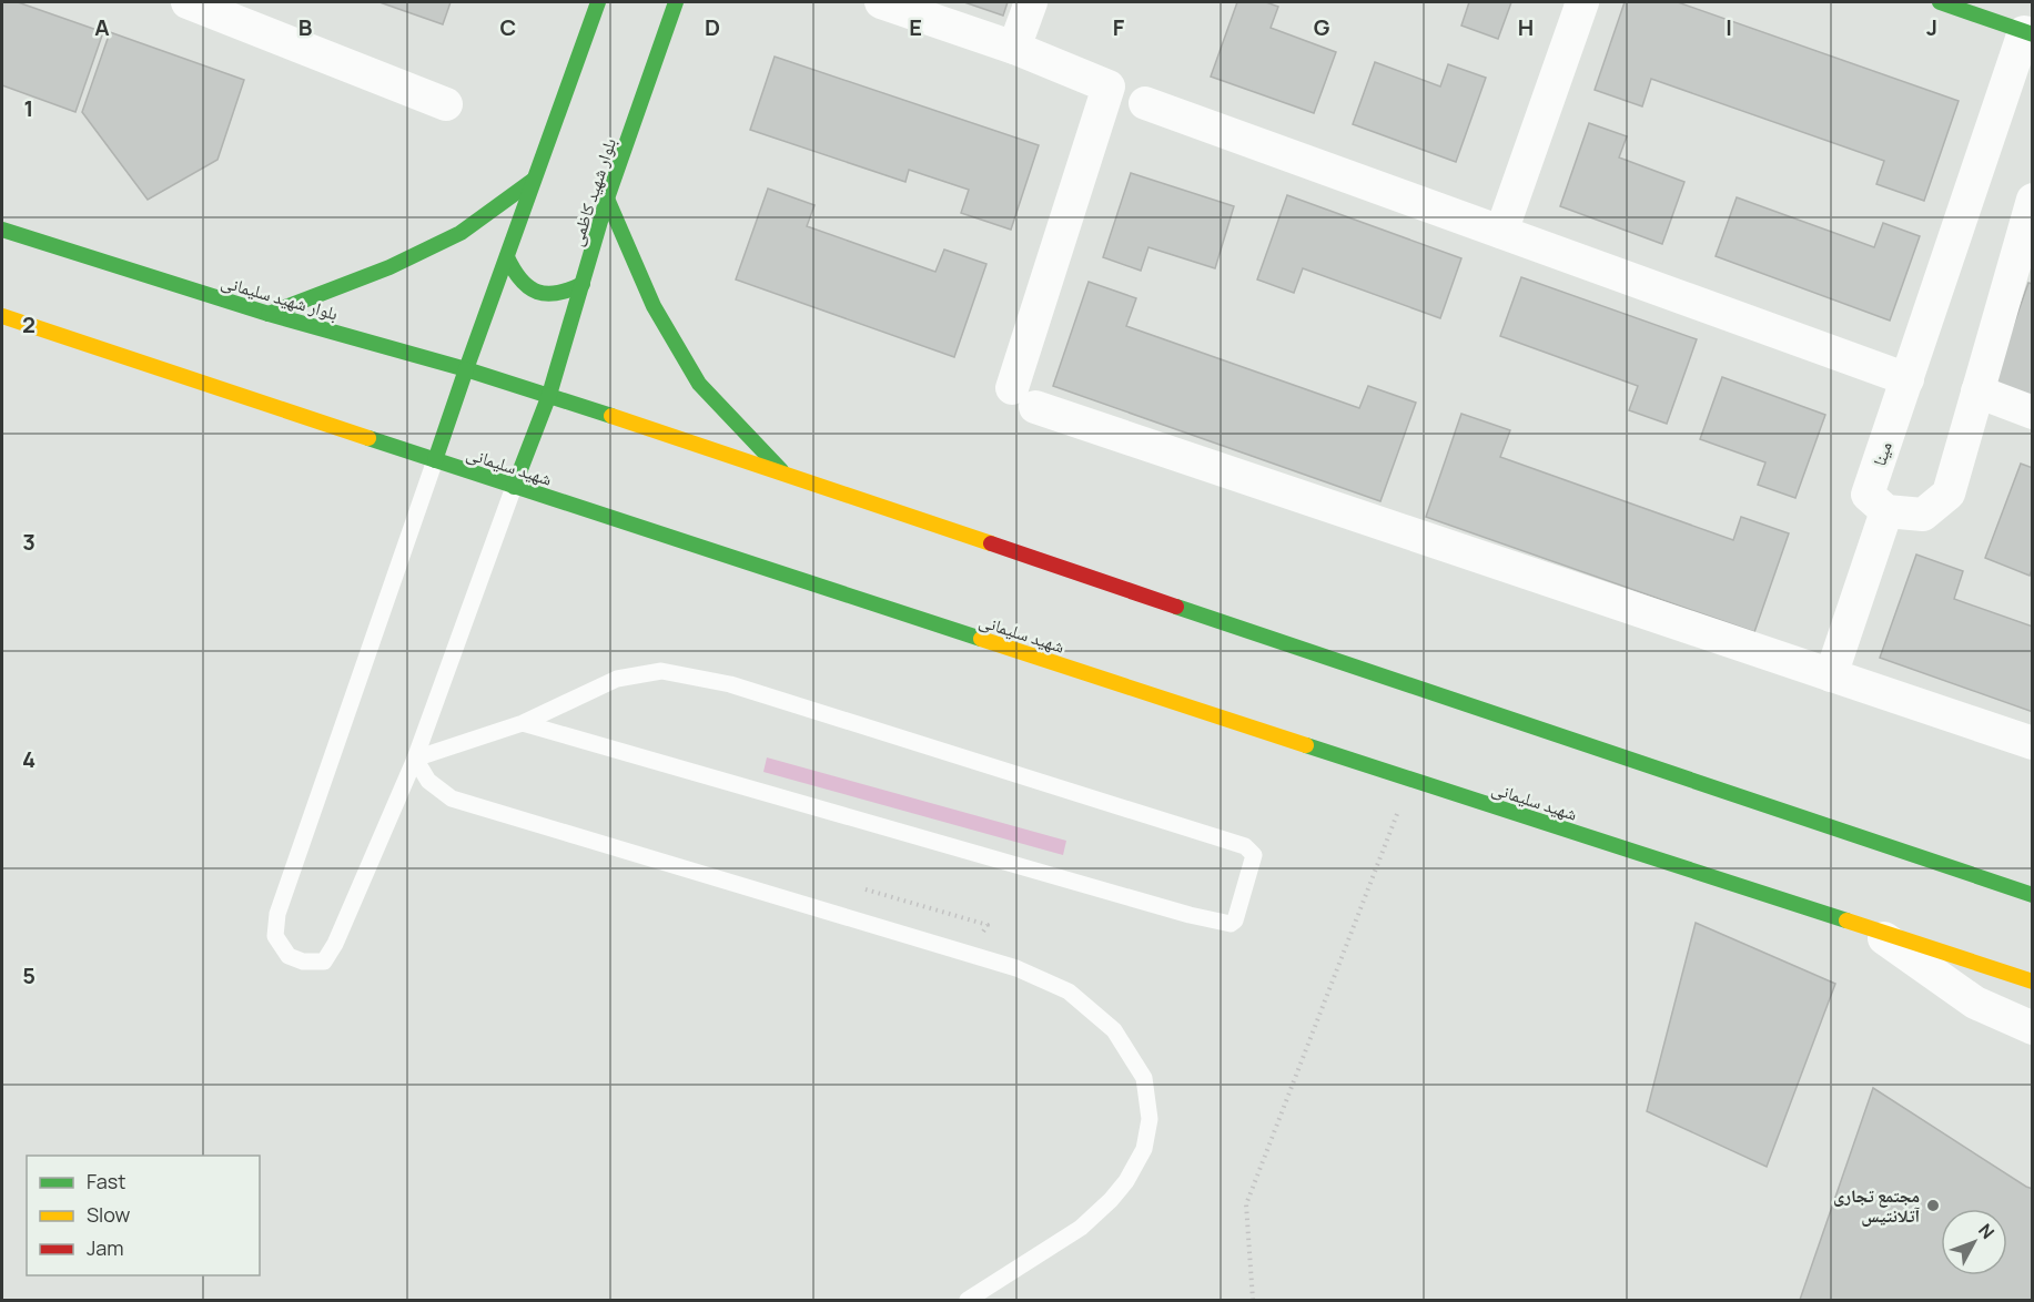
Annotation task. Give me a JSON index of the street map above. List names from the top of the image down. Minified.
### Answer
{"streets":{"main road":["بلوار شهید کاظمی","بلوار شهید سلیمانی","شهید سلیمانی"],"street":["مینا"]},"crossings":[["بلوار شهید کاظمی","بلوار شهید سلیمانی"],["بلوار شهید کاظمی","شهید سلیمانی"]],"places":["مجتمع تجاری آتلانتیس"],"legend":["Fast","Slow","Jam"],"north":"top right","grid":{"columns":["A","B","C","D","E","F","G","H","I","J"],"rows":["1","2","3","4","5"]}}
